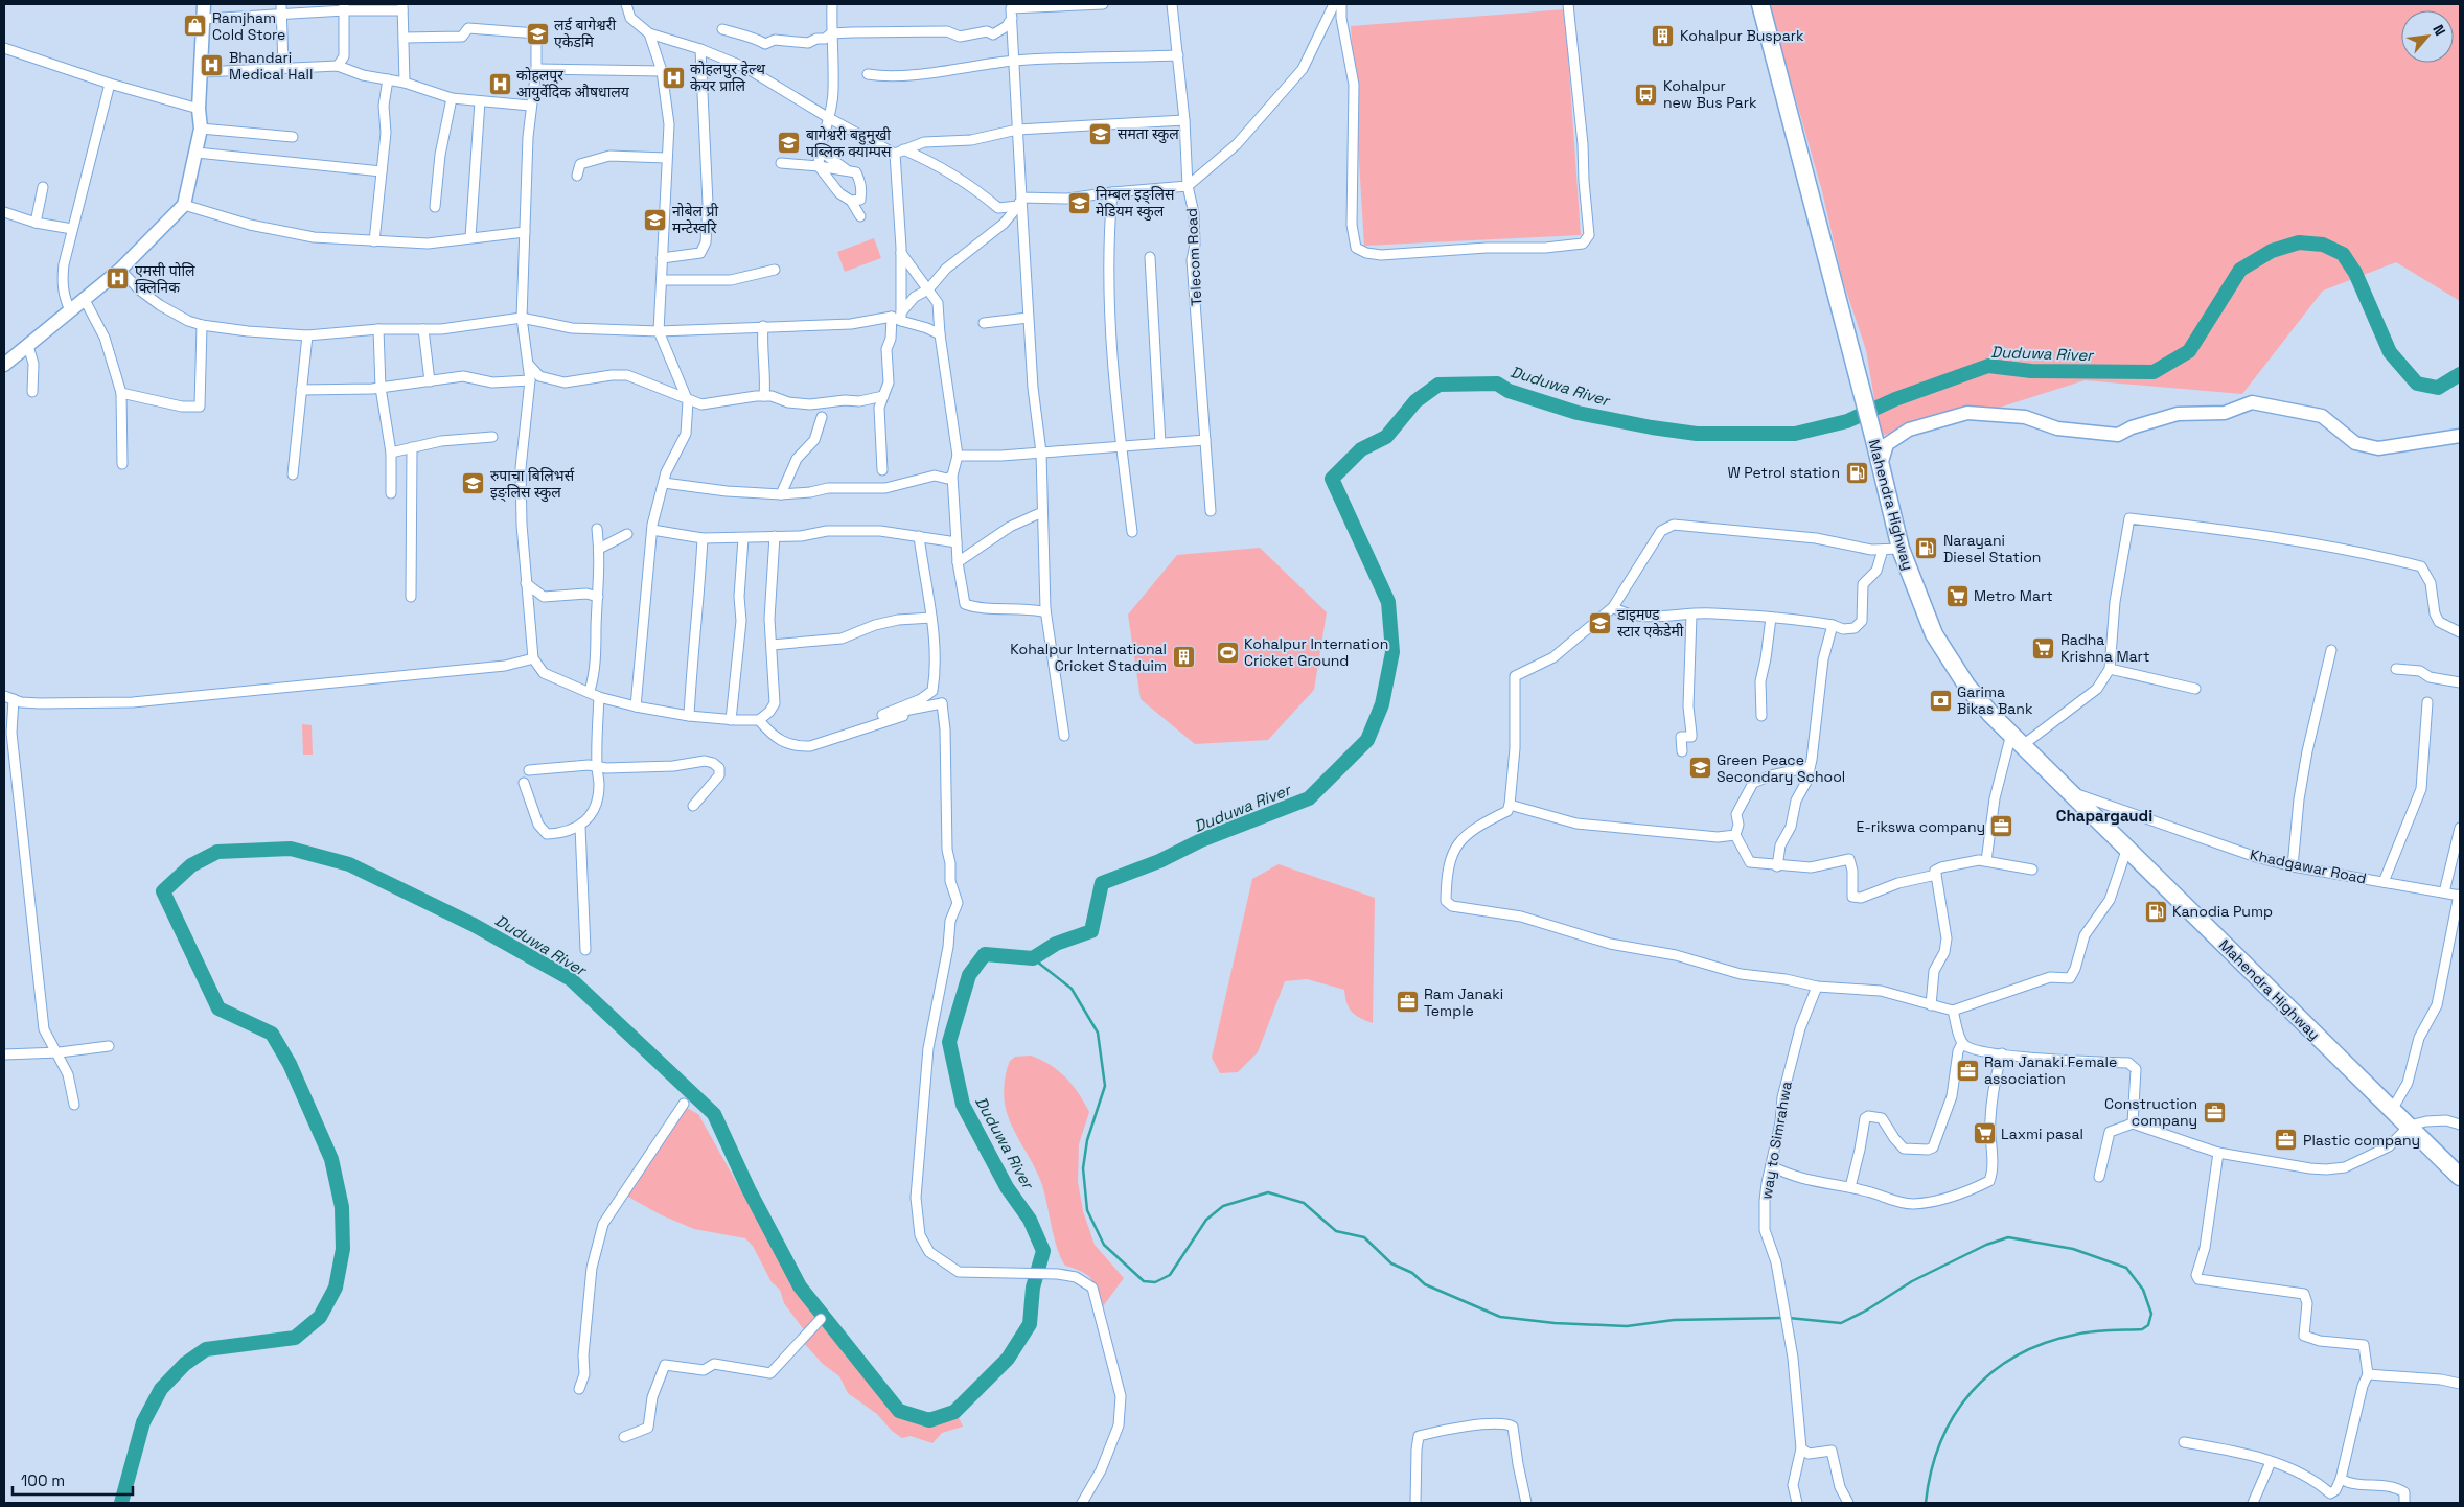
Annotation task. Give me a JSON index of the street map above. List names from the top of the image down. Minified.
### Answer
{"streets":{"highway":["Mahendra Highway"],"street":["Telecom Road","Khadgawar Road","way to Simrahwa"]},"crossings":[["Mahendra Highway","Khadgawar Road"]],"districts":["Chapargaudi"],"water":["Duduwa River"],"places":{"shop":["Ramjham Cold Store"],"school or university":["लर्ड बागेश्वरी एकेडमि","समता स्कुल","बागेश्वरी बहुमुखी पब्लिक क्याम्पस","निम्बल इङ्लिस मेडियम स्कुल","नोबेल प्री मन्टेस्वरि","रुपाचा बिलिभर्स इङ्लिस स्कुल","डाइमण्ड स्टार एकेडेमी","Green Peace Secondary School"],"building":["Kohalpur Buspark","Kohalpur International Cricket Staduim"],"hospital":["Bhandari Medical Hall","कोहलपुर हेल्थ केयर प्रालि","कोहलपुर आयुर्वेदिक औषधालय","एमसी पोलि क्लिनिक"],"bus stop":["Kohalpur new Bus Park"],"fuel station":["W Petrol station","Narayani Diesel Station","Kanodia Pump"],"supermarket":["Metro Mart","Radha Krishna Mart","Laxmi pasal"],"sports":["Kohalpur Internation Cricket Ground"],"bank":["Garima Bikas Bank"],"office":["E-rikswa company","Ram Janaki Temple","Ram Janaki Female association","Construction company","Plastic company"]},"scale_bar":"100 m","north":"top right"}
